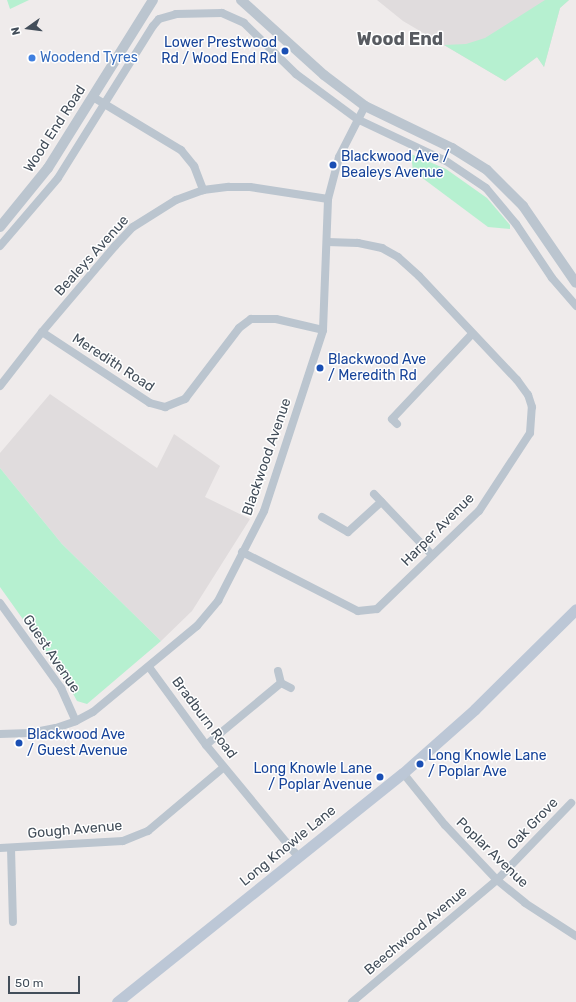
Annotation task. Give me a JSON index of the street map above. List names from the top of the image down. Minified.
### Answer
{"streets":{"main road":["Long Knowle Lane"],"street":["Wood End Road","Bealeys Avenue","Meredith Road","Blackwood Avenue","Harper Avenue","Guest Avenue","Bradburn Road","Oak Grove","Gough Avenue","Poplar Avenue","Beechwood Avenue"]},"crossings":[["Bealeys Avenue","Meredith Road"],["Bealeys Avenue","Blackwood Avenue"],["Meredith Road","Blackwood Avenue"],["Blackwood Avenue","Harper Avenue"],["Blackwood Avenue","Guest Avenue"],["Blackwood Avenue","Bradburn Road"],["Bradburn Road","Gough Avenue"],["Bradburn Road","Long Knowle Lane"],["Oak Grove","Poplar Avenue"],["Oak Grove","Beechwood Avenue"],["Long Knowle Lane","Poplar Avenue"],["Poplar Avenue","Beechwood Avenue"]],"districts":["Wood End"],"places":["Lower Prestwood Rd / Wood End Rd","Woodend Tyres","Blackwood Ave / Bealeys Avenue","Blackwood Ave / Meredith Rd","Blackwood Ave / Guest Avenue","Long Knowle Lane / Poplar Ave","Long Knowle Lane / Poplar Avenue"],"scale_bar":"50 m","north":"left"}
